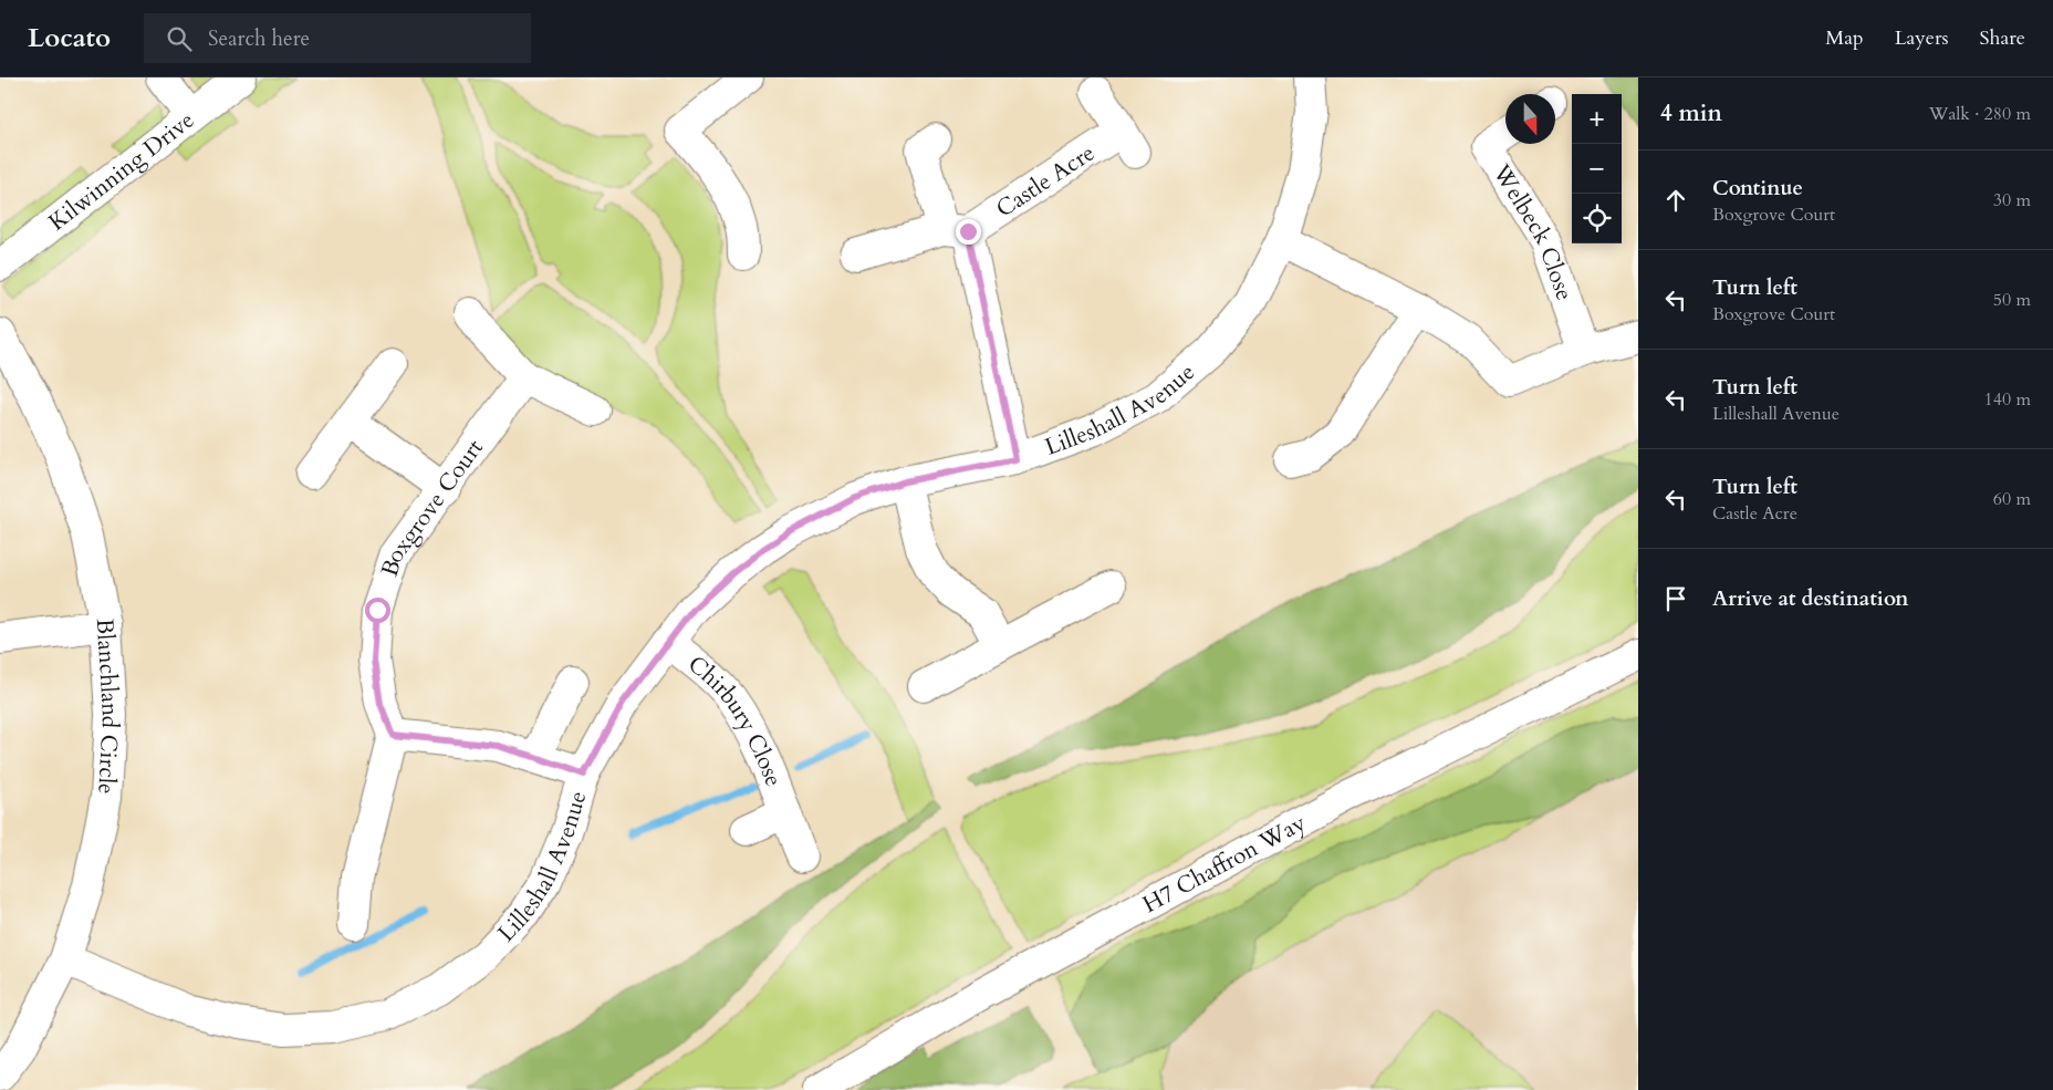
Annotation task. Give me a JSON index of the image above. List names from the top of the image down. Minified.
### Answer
{"streets":{"street":["Kilwinning Drive","Castle Acre","Welbeck Close","Lilleshall Avenue","Boxgrove Court","Blanchland Circle","Chirbury Close","H7 Chaffron Way"]},"crossings":[["Castle Acre","Lilleshall Avenue"],["Lilleshall Avenue","Blanchland Circle"],["Lilleshall Avenue","Chirbury Close"]],"north":"bottom","page":{"header":"Locato","search":"Search here","nav":["Map","Layers","Share"],"heading":["4 min","Walk · 280 m"],"map_buttons":["+","−"],"list":[["Continue","Boxgrove Court","30 m"],["Turn left","Boxgrove Court","50 m"],["Turn left","Lilleshall Avenue","140 m"],["Turn left","Castle Acre","60 m"],"Arrive at destination"]}}
